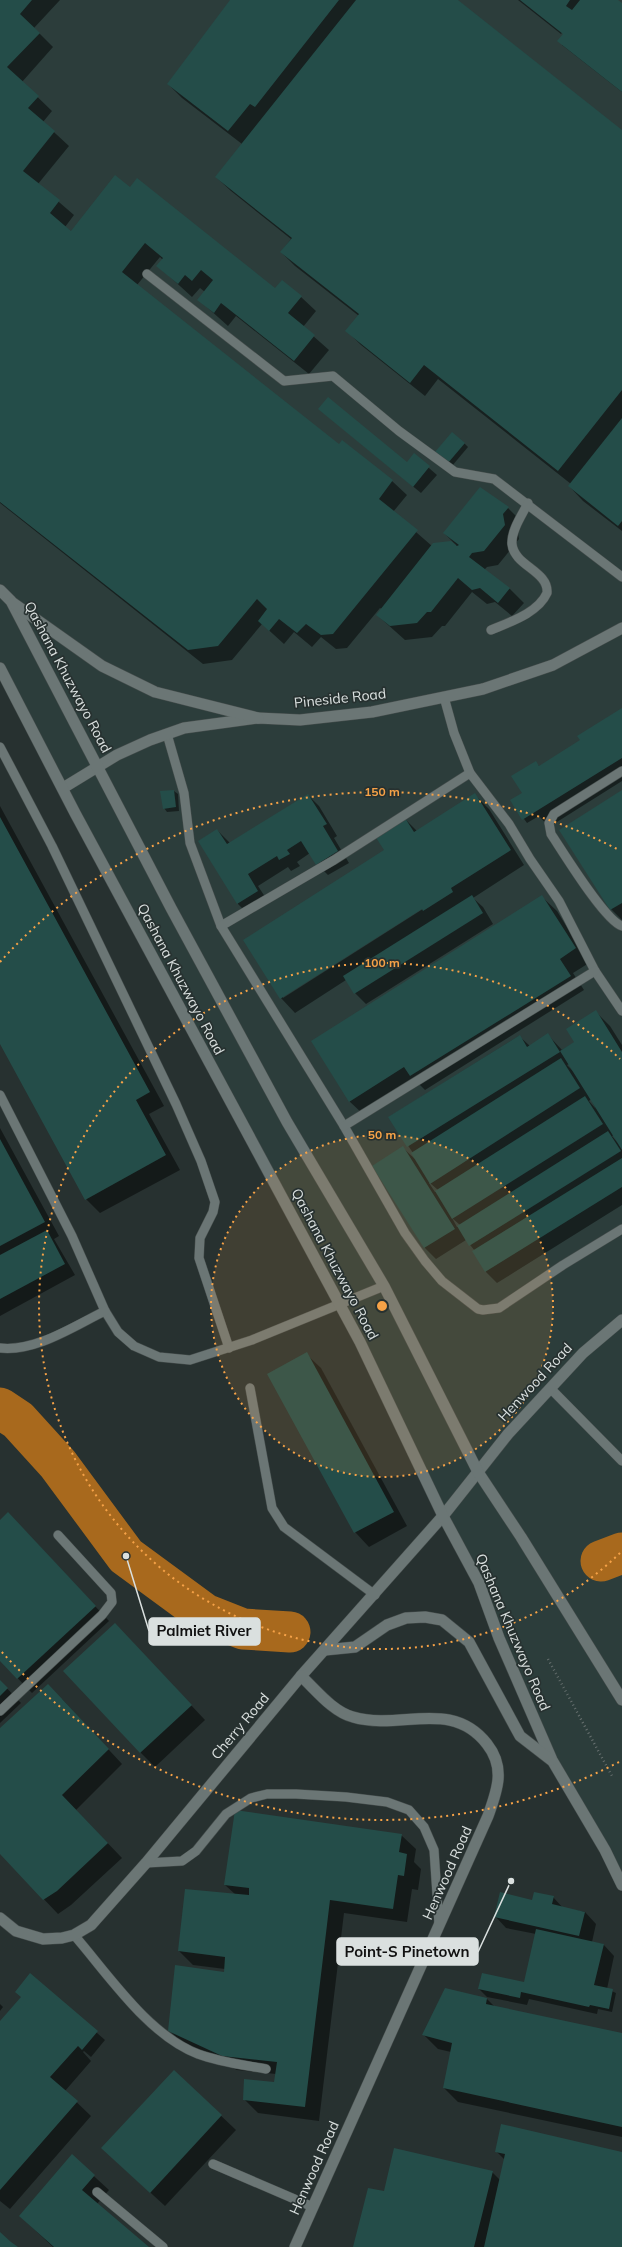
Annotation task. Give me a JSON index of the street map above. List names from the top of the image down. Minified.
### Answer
{"streets":{"main road":["Qashana Khuzwayo Road","Pineside Road","Henwood Road","Cherry Road"]},"crossings":[["Qashana Khuzwayo Road","Pineside Road"],["Qashana Khuzwayo Road","Henwood Road"],["Qashana Khuzwayo Road","Cherry Road"],["Henwood Road","Cherry Road"]],"places":["Palmiet River","Point-S Pinetown"],"rings":["150 m","100 m","50 m"]}
